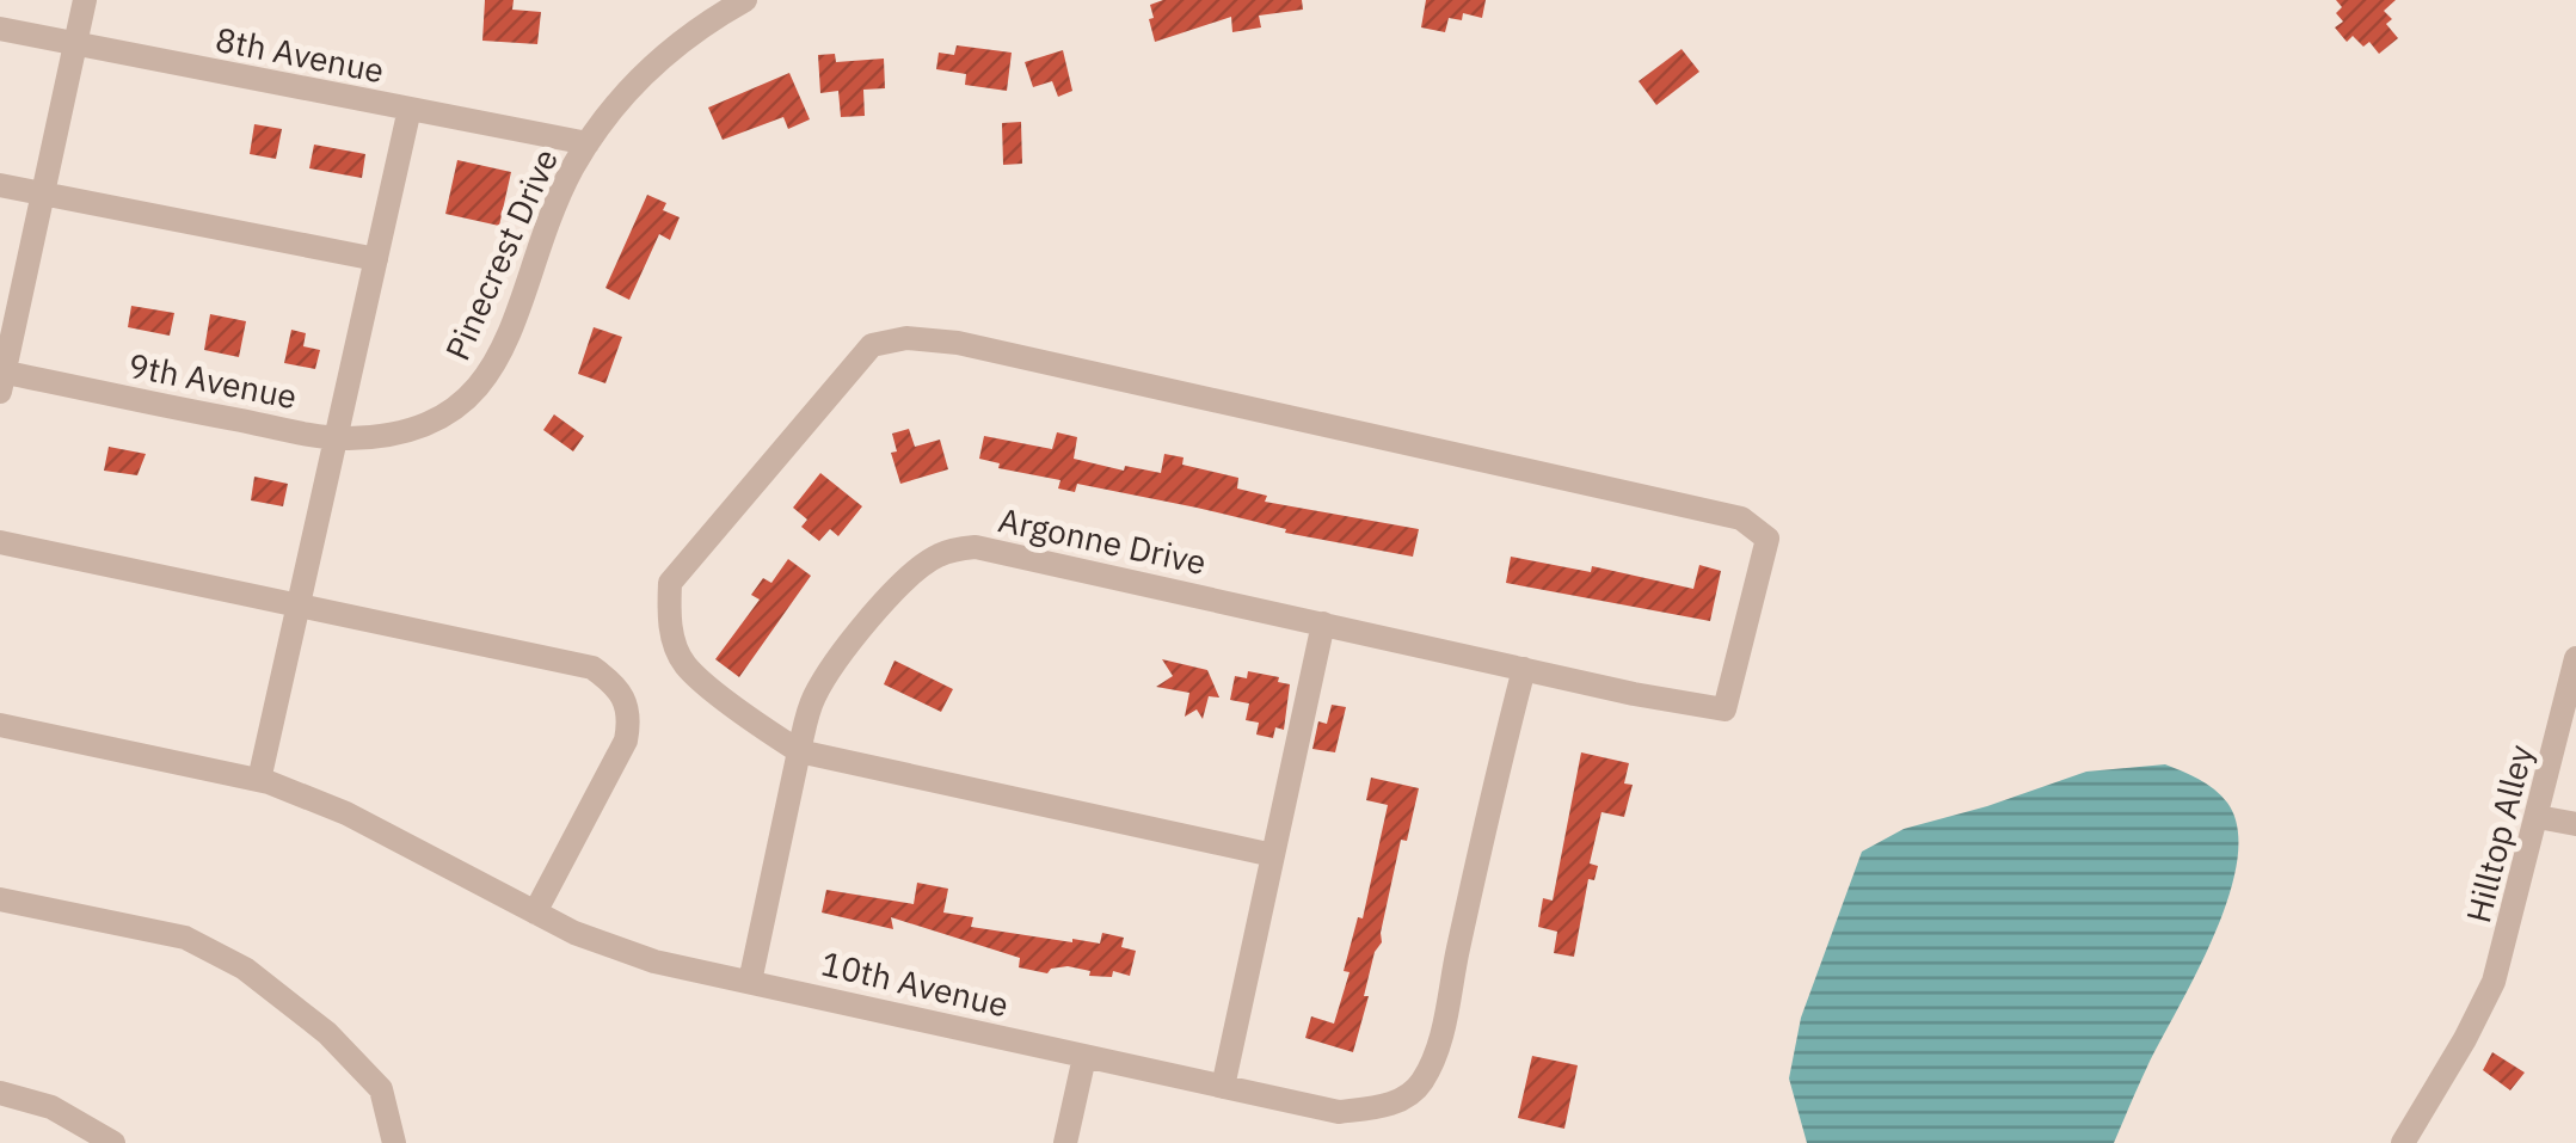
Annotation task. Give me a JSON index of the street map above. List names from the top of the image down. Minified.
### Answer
{"streets":{"street":["8th Avenue","Pinecrest Drive","9th Avenue","Argonne Drive","Hilltop Alley","10th Avenue"]},"crossings":[["8th Avenue","Pinecrest Drive"],["Pinecrest Drive","9th Avenue"],["Argonne Drive","10th Avenue"]]}
